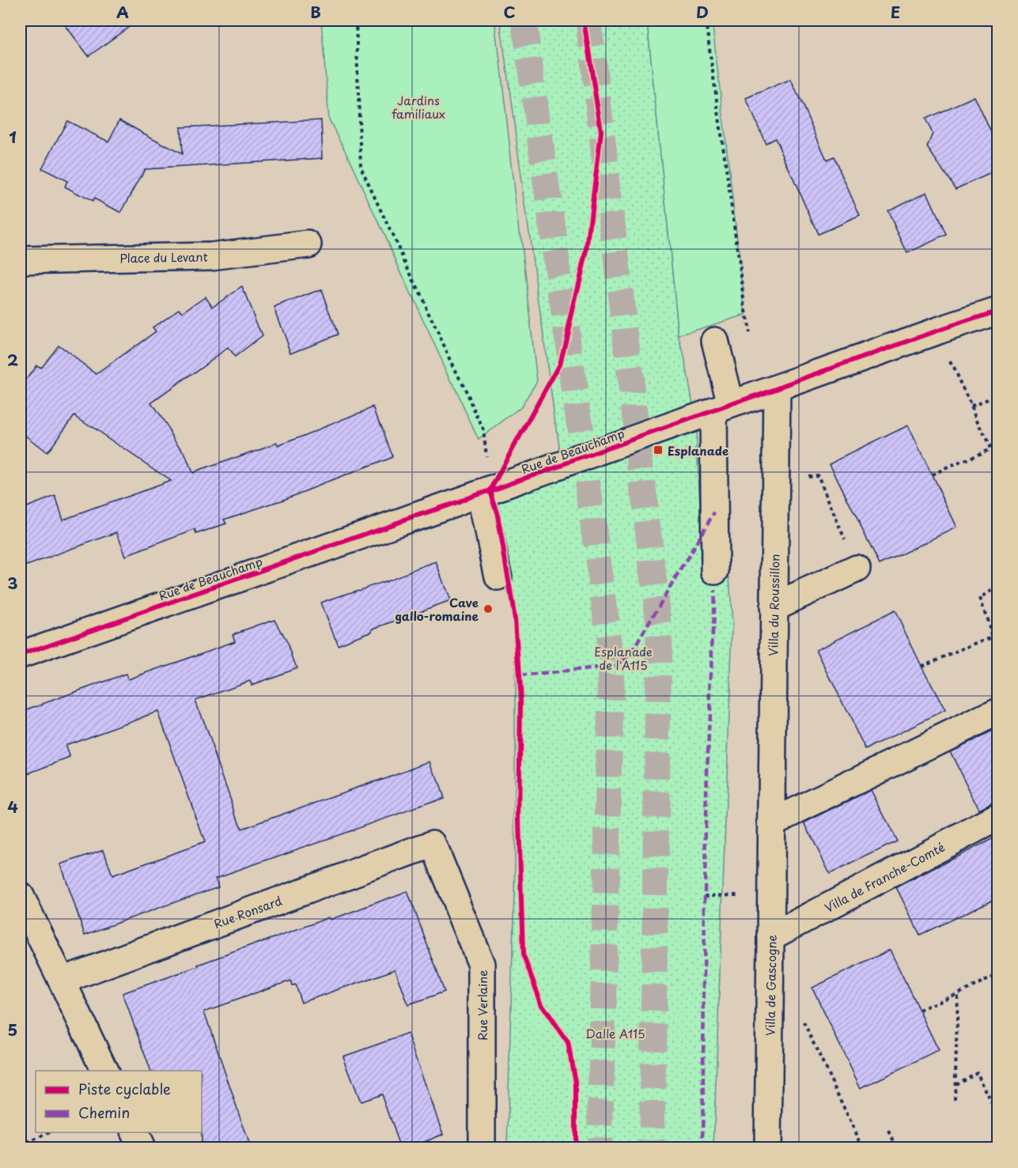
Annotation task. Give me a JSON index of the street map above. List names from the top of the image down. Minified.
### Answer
{"streets":{"street":["Place du Levant","Rue de Beauchamp","Villa du Roussillon","Villa de Franche-Comté","Rue Ronsard","Villa de Gascogne","Rue Verlaine"]},"crossings":[["Rue de Beauchamp","Villa du Roussillon"],["Villa du Roussillon","Villa de Gascogne"],["Villa de Franche-Comté","Villa de Gascogne"],["Rue Ronsard","Rue Verlaine"]],"parks":["Jardins familiaux","Esplanade de l'A115","Dalle A115"],"places":{"transit":["Esplanade"],"other":["Cave gallo-romaine"]},"legend":["Piste cyclable","Chemin"],"grid":{"columns":["A","B","C","D","E"],"rows":["1","2","3","4","5"]}}
